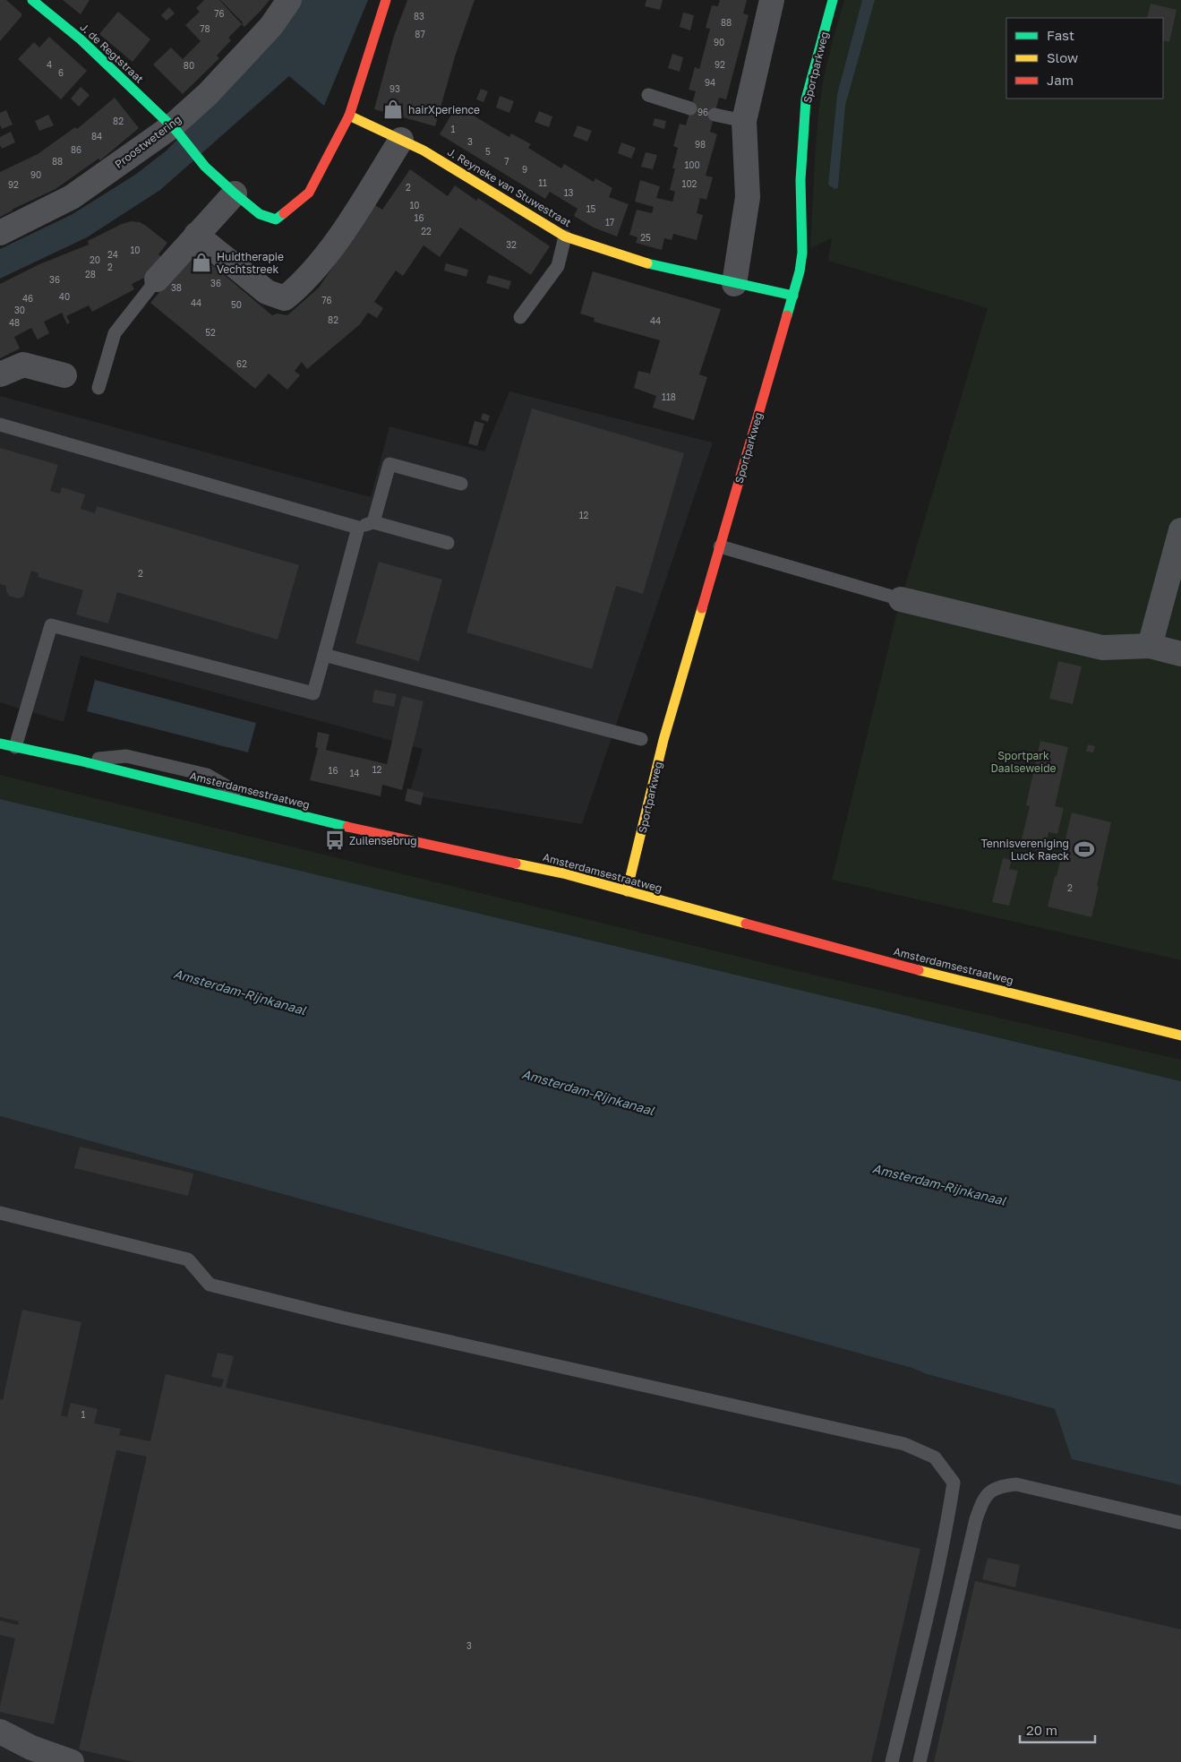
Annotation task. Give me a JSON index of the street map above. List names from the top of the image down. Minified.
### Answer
{"streets":{"street":["J. de Regtstraat","Sportparkweg","Proostwetering","J. Reyneke van Stuwestraat","Amsterdamsestraatweg"]},"crossings":[["J. de Regtstraat","Proostwetering"],["J. de Regtstraat","J. Reyneke van Stuwestraat"],["Sportparkweg","J. Reyneke van Stuwestraat"],["Sportparkweg","Amsterdamsestraatweg"]],"water":["Amsterdam-Rijnkanaal"],"parks":["Sportpark Daalseweide"],"places":{"shop":["hairXperience","Huidtherapie Vechtstreek"],"bus stop":["Zuilensebrug"],"sports":["Tennisvereniging Luck Raeck"]},"house_numbers":["76","83","88","78","87","90","4","92","80","6","94","93","96","82","1","84","3","98","86","5","88","7","100","9","90","11","102","92","2","13","10","15","16","17","22","25","32","10","24","20","2","28","36","36","38","40","46","76","44","50","30","82","44","48","52","62","118","12","2","12","16","14","2","1","3"],"legend":["Fast","Slow","Jam"],"scale_bar":"20 m"}
